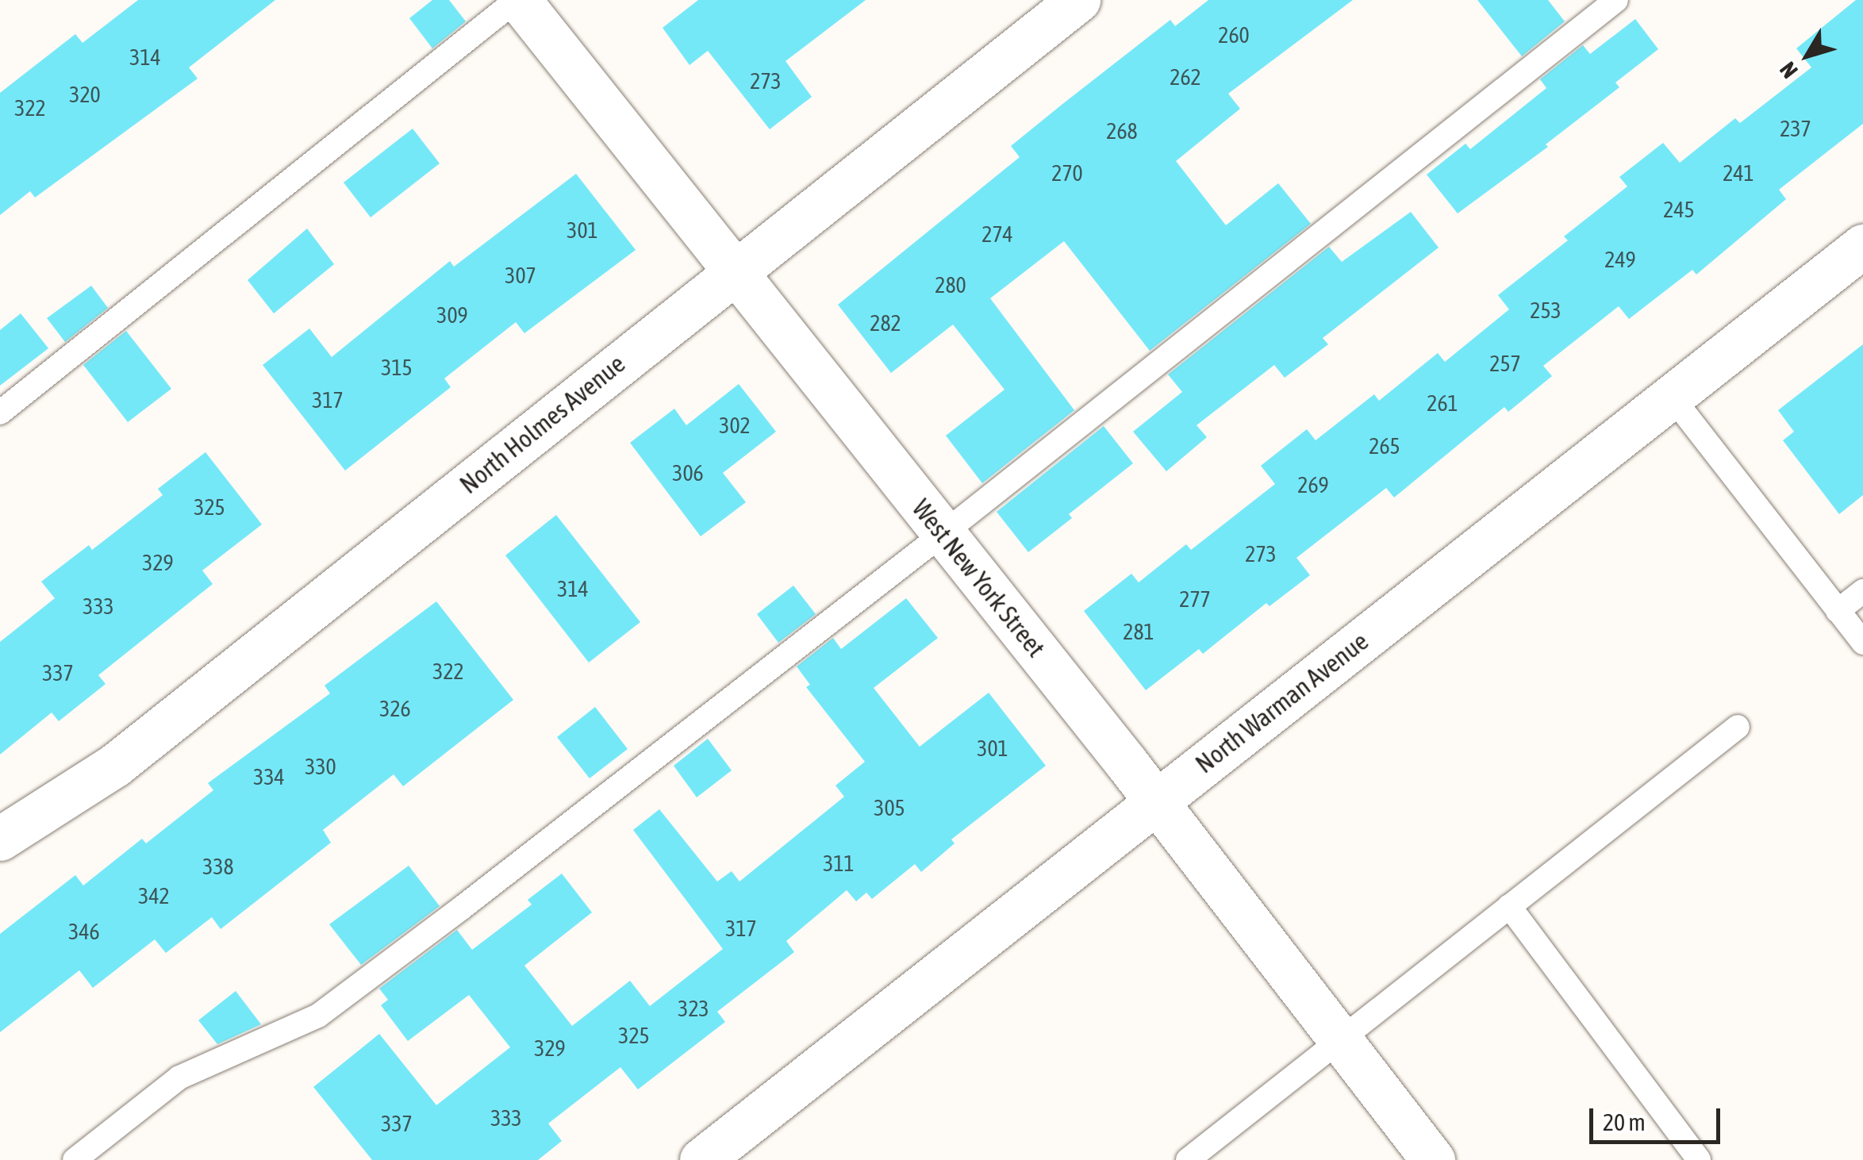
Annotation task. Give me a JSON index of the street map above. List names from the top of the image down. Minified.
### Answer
{"streets":{"street":["North Holmes Avenue","West New York Street","North Warman Avenue"]},"crossings":[["North Holmes Avenue","West New York Street"],["West New York Street","North Warman Avenue"]],"house_numbers":["260","314","262","273","320","322","237","268","270","241","245","301","274","249","307","280","253","309","282","257","315","317","261","302","265","306","269","325","273","329","314","277","333","281","322","337","326","301","330","334","305","311","338","342","317","346","323","325","329","333","337"],"scale_bar":"20 m","north":"bottom left"}
